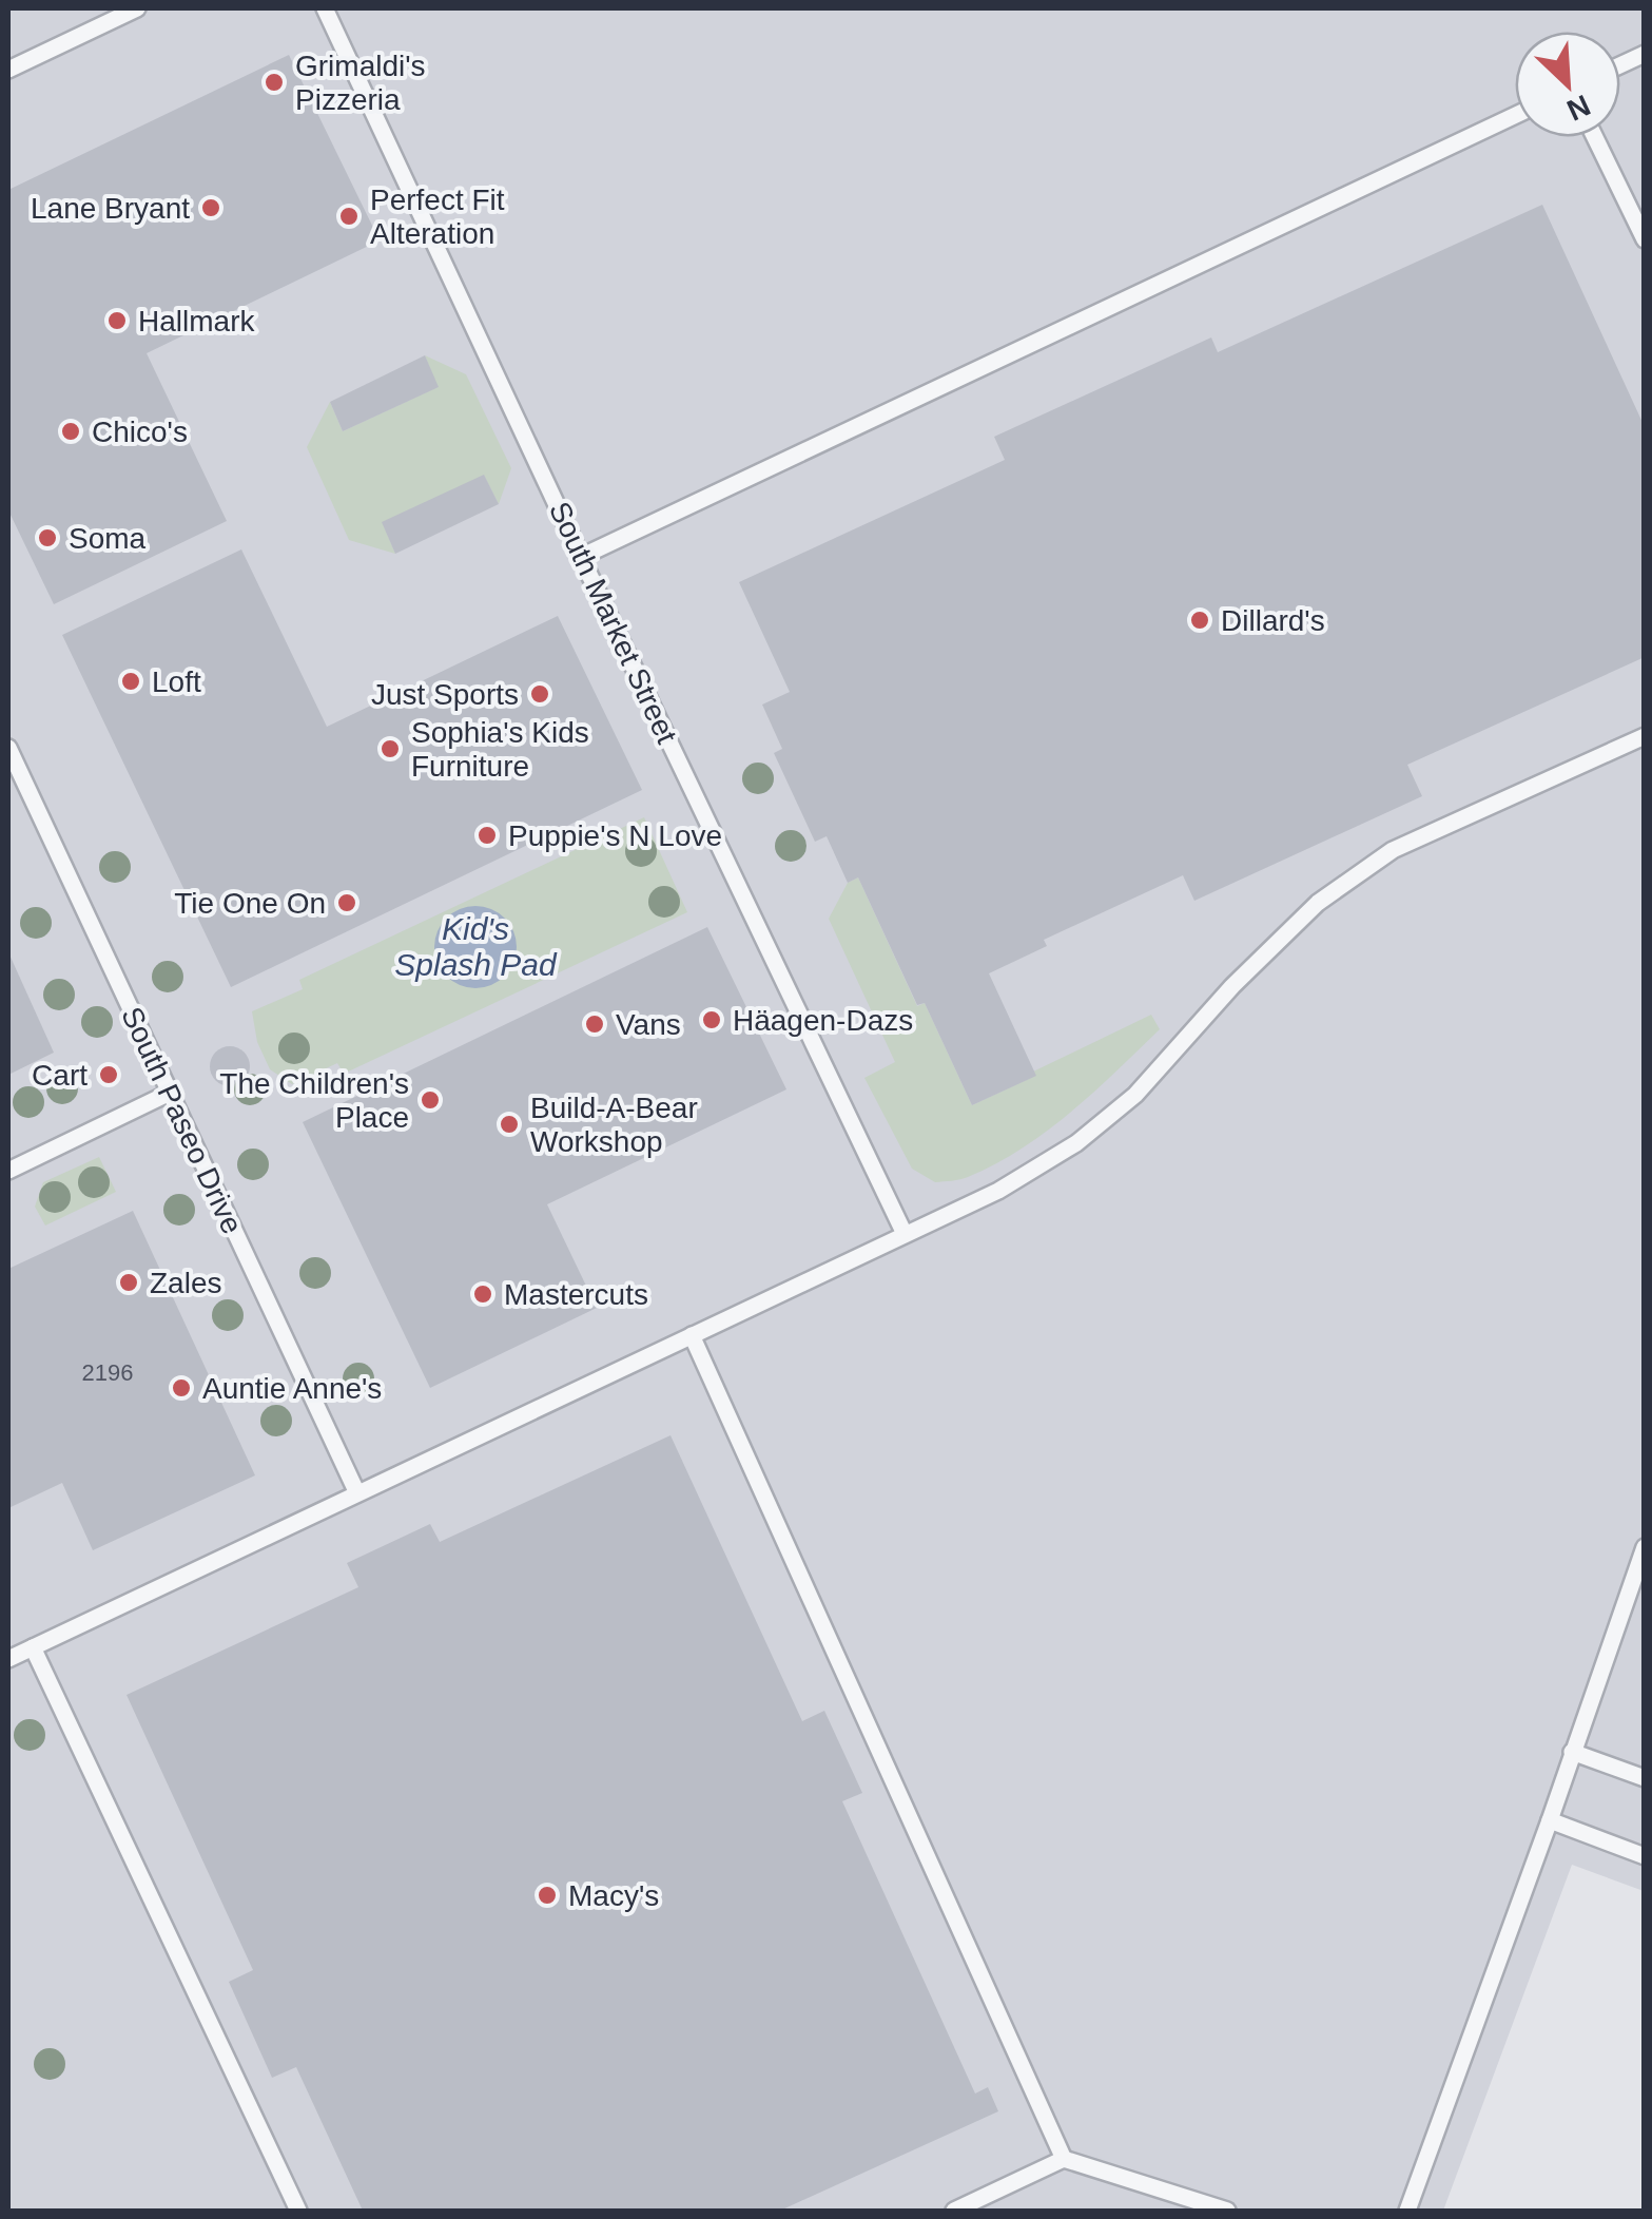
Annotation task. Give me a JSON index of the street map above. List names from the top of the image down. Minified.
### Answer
{"streets":{"lane":["South Market Street","South Paseo Drive"]},"water":["Kid's Splash Pad"],"places":["Grimaldi's Pizzeria","Lane Bryant","Perfect Fit Alteration","Hallmark","Chico's","Soma","Dillard's","Loft","Just Sports","Sophia's Kids Furniture","Puppie's N Love","Tie One On","Häagen-Dazs","Vans","Cart","The Children's Place","Build-A-Bear Workshop","Zales","Mastercuts","Auntie Anne's","Macy's"],"house_numbers":["2196"],"north":"bottom right"}
